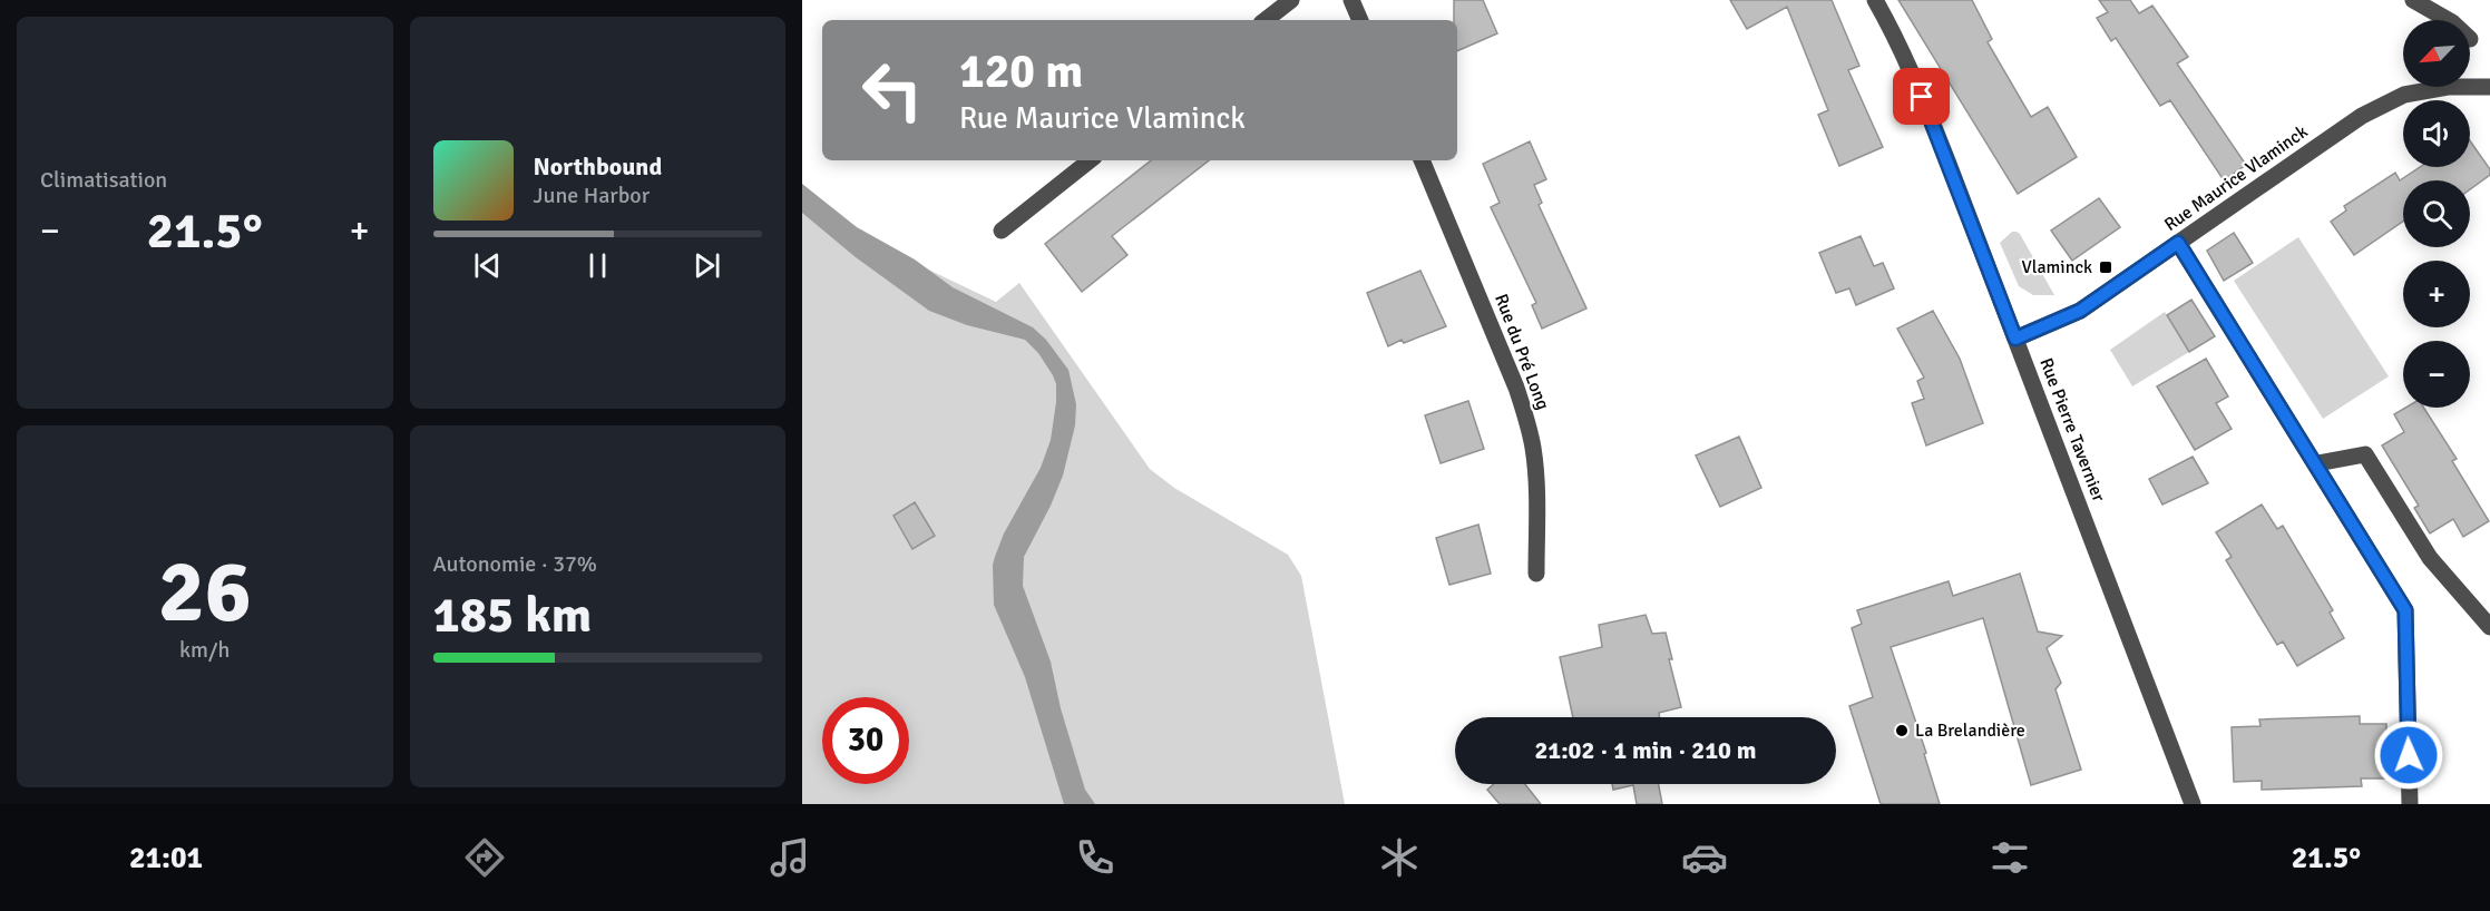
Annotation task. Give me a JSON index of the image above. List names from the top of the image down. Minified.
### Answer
{"streets":{"street":["Rue Maurice Vlaminck","Rue du Pré Long","Rue Pierre Tavernier"]},"crossings":[["Rue Maurice Vlaminck","Rue Pierre Tavernier"]],"places":{"transit":["Vlaminck"],"other":["La Brelandière"]},"north":"bottom left","page":{"tile":["Climatisation",["26","km/h"],["Autonomie · 37%","185 km"]],"map_buttons":["+","−"],"turn":["120 m","Rue Maurice Vlaminck"],"song":["Northbound","June Harbor"],"heat":["−","21.5°","+"],"limit":"30","trip":"21:02 · 1 min · 210 m","tabs":["21:01","21.5°"]}}
